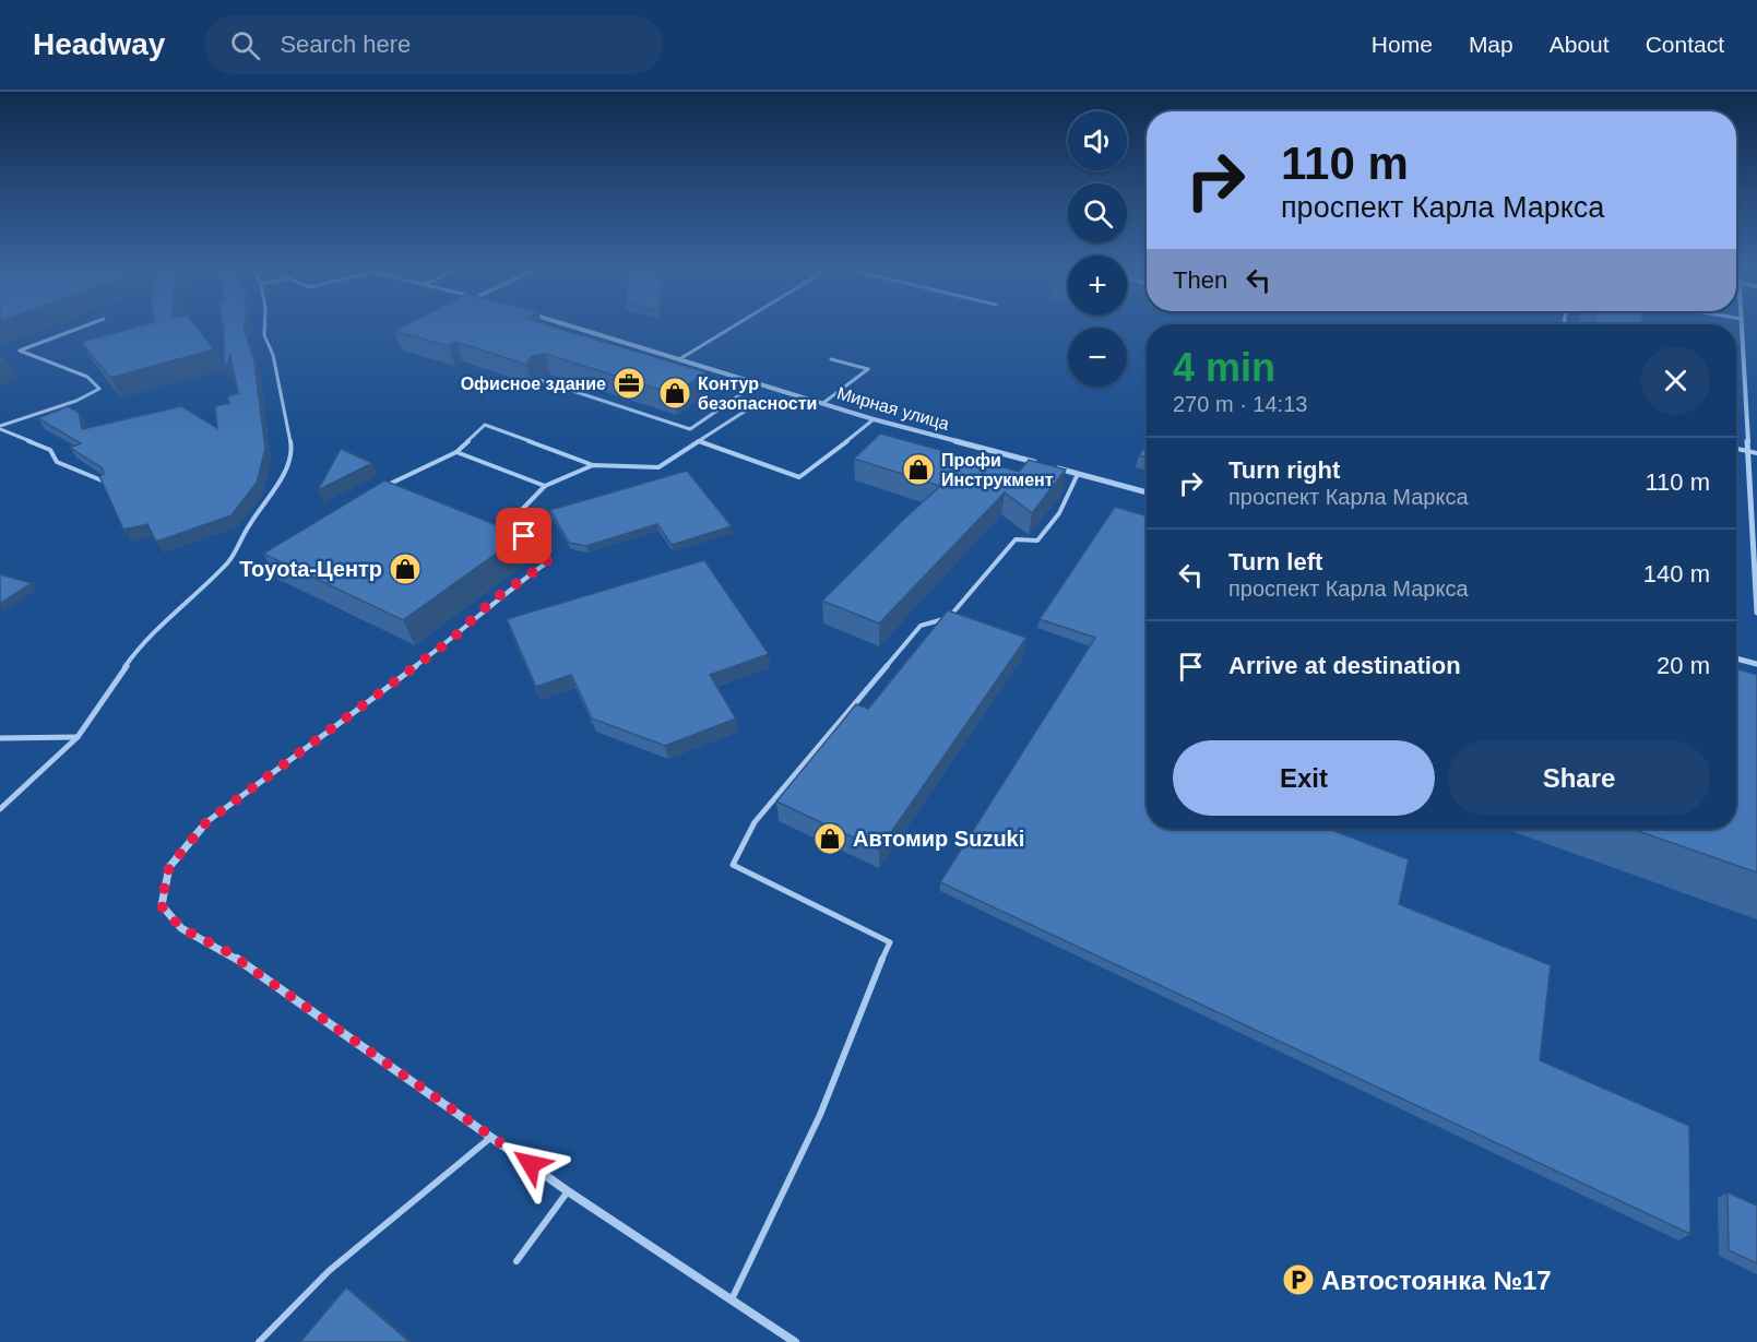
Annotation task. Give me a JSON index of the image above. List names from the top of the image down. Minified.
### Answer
{"streets":{"street":["Мирная улица"]},"places":{"office":["Офисное здание"],"shop":["Контур безопасности","Профи Инструкмент","Toyota-Центр","Автомир Suzuki"],"parking":["Автостоянка №17"]},"page":{"header":"Headway","search":"Search here","nav":["Home","Map","About","Contact"],"map_buttons":["+","−"],"turn":["110 m","проспект Карла Маркса"],"then":"Then","heading":["4 min","270 m · 14:13"],"list":[{"name":"Turn right","note":"проспект Карла Маркса","value":"110 m"},{"name":"Turn left","note":"проспект Карла Маркса","value":"140 m"},{"name":"Arrive at destination","value":"20 m"}],"buttons":["Exit","Share"]}}
